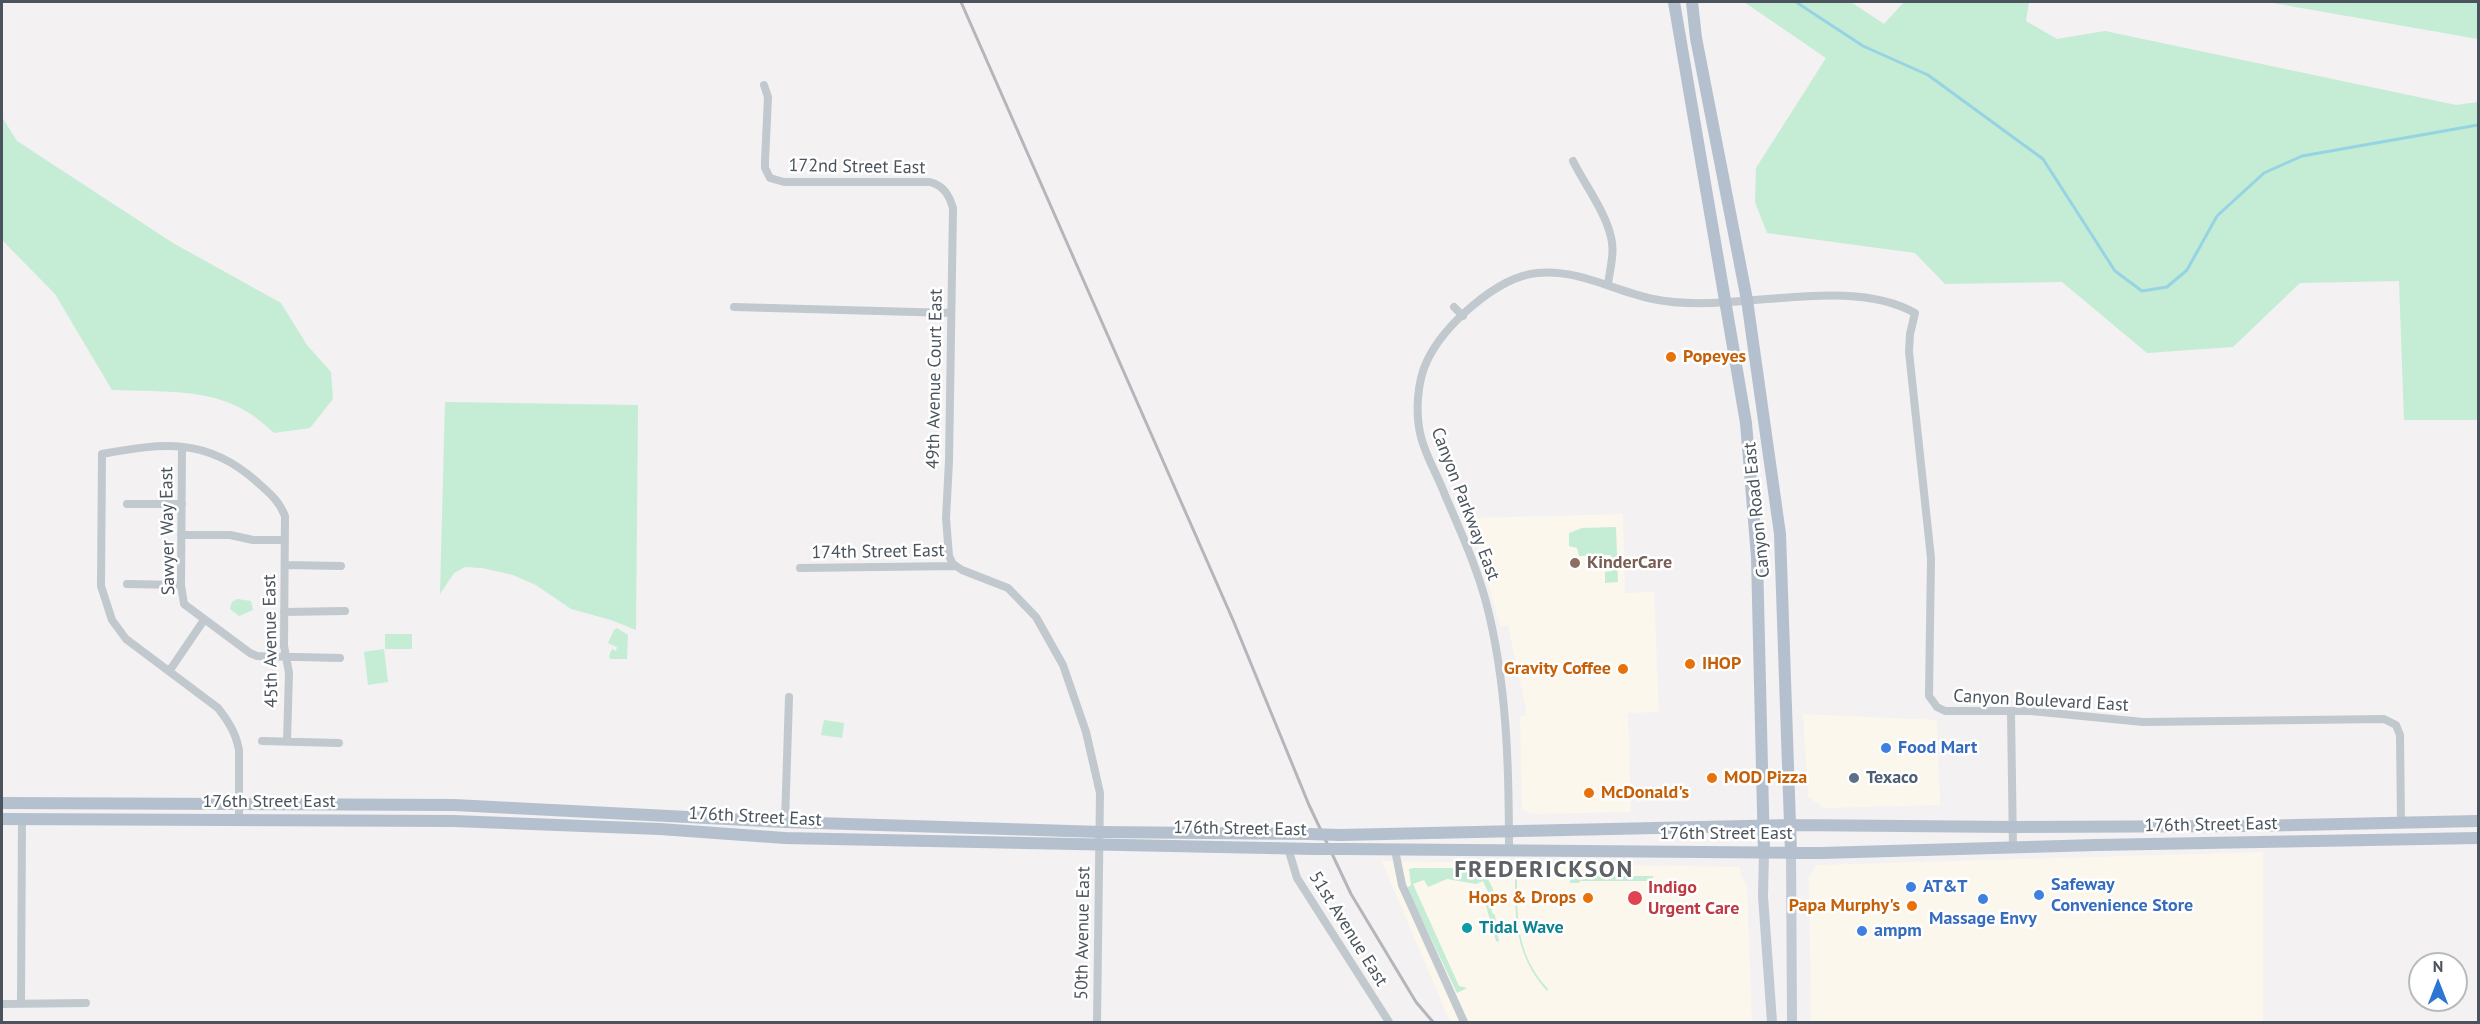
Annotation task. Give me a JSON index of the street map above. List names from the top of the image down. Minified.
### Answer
{"streets":{"main road":["Canyon Road East","176th Street East"],"street":["172nd Street East","49th Avenue Court East","Canyon Parkway East","Sawyer Way East","174th Street East","45th Avenue East","Canyon Boulevard East","51st Avenue East","50th Avenue East"]},"crossings":[["172nd Street East","49th Avenue Court East"],["49th Avenue Court East","174th Street East"],["49th Avenue Court East","50th Avenue East"],["Canyon Parkway East","Canyon Road East"],["Canyon Parkway East","176th Street East"],["Canyon Road East","Canyon Boulevard East"],["Canyon Road East","176th Street East"],["Sawyer Way East","45th Avenue East"],["174th Street East","50th Avenue East"],["Canyon Boulevard East","176th Street East"],["176th Street East","51st Avenue East"],["176th Street East","50th Avenue East"]],"districts":["FREDERICKSON"],"places":["Popeyes","KinderCare","IHOP","Gravity Coffee","Food Mart","MOD Pizza","Texaco","McDonald's","AT&T","Safeway Convenience Store","Hops & Drops","Indigo Urgent Care","Massage Envy","Papa Murphy's","Tidal Wave","ampm"],"north":"top"}
